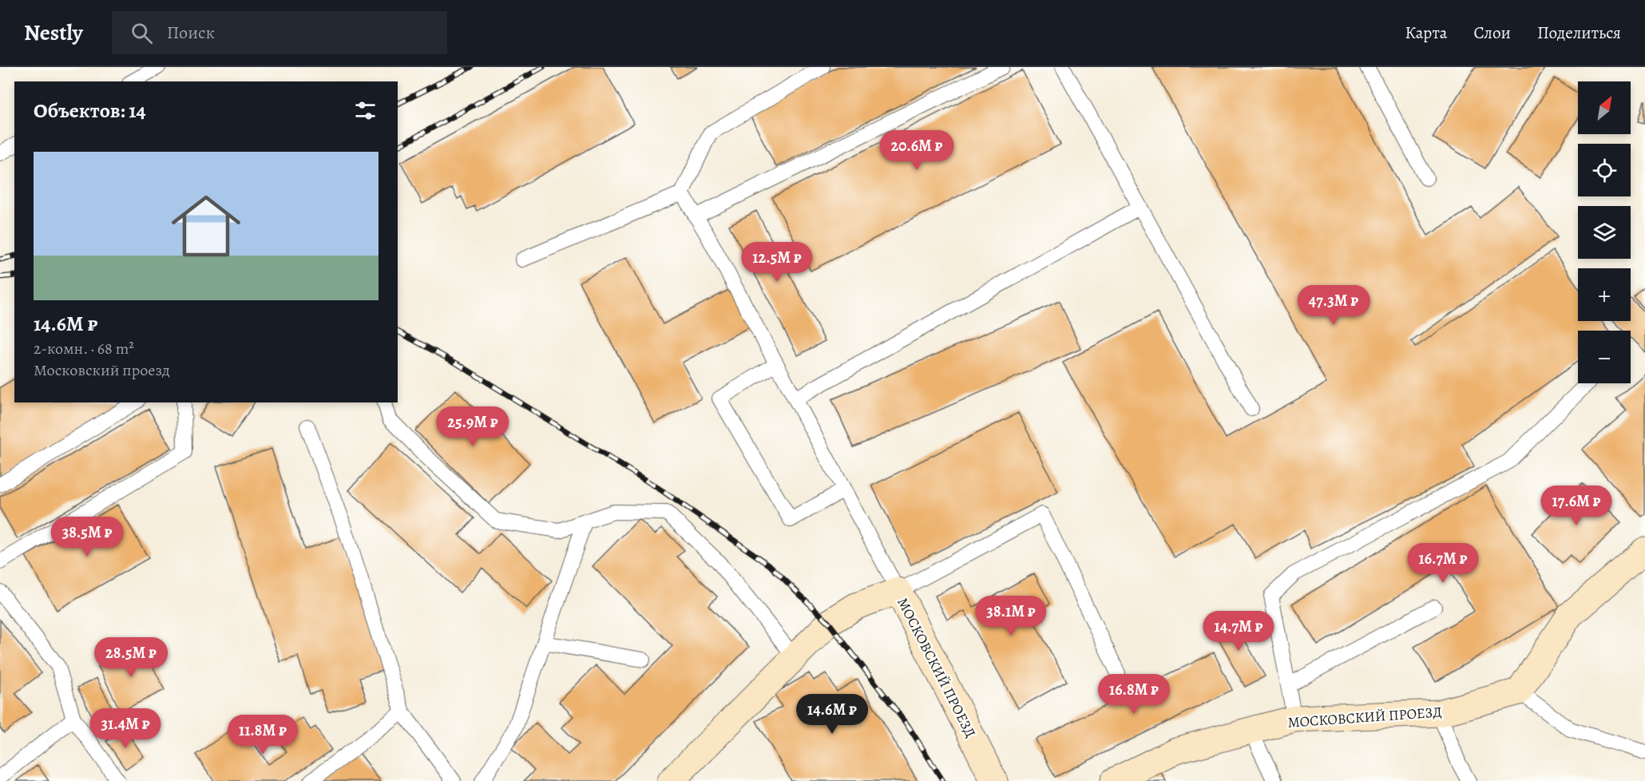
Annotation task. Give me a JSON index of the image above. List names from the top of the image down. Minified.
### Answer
{"streets":{"street":["МОСКОВСКИЙ ПРОЕЗД"]},"north":"top right","page":{"header":"Nestly","search":"Поиск","nav":["Карта","Слои","Поделиться"],"map_buttons":["+","−"],"heading":"Объектов: 14","price":["20.6M ₽","12.5M ₽","47.3M ₽","25.9M ₽","17.6M ₽","38.5M ₽","16.7M ₽","38.1M ₽","14.7M ₽","28.5M ₽","16.8M ₽","14.6M ₽","31.4M ₽","11.8M ₽"],"list":[{"name":"14.6M ₽","note":"2-комн. · 68 m² · Московский проезд"}]}}
